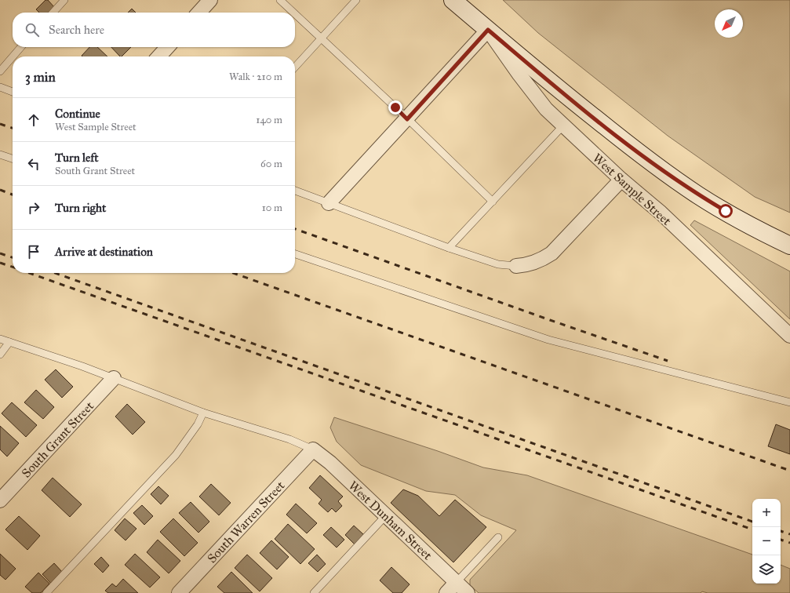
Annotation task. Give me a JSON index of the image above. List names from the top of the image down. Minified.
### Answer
{"streets":{"main road":["West Sample Street"],"street":["South Grant Street","West Dunham Street","South Warren Street"]},"crossings":[["West Dunham Street","South Warren Street"]],"north":"bottom left","page":{"search":"Search here","heading":["3 min","Walk · 210 m"],"list":[["Continue","West Sample Street","140 m"],["Turn left","South Grant Street","60 m"],["Turn right","10 m"],"Arrive at destination"],"map_buttons":["+","−"]}}
